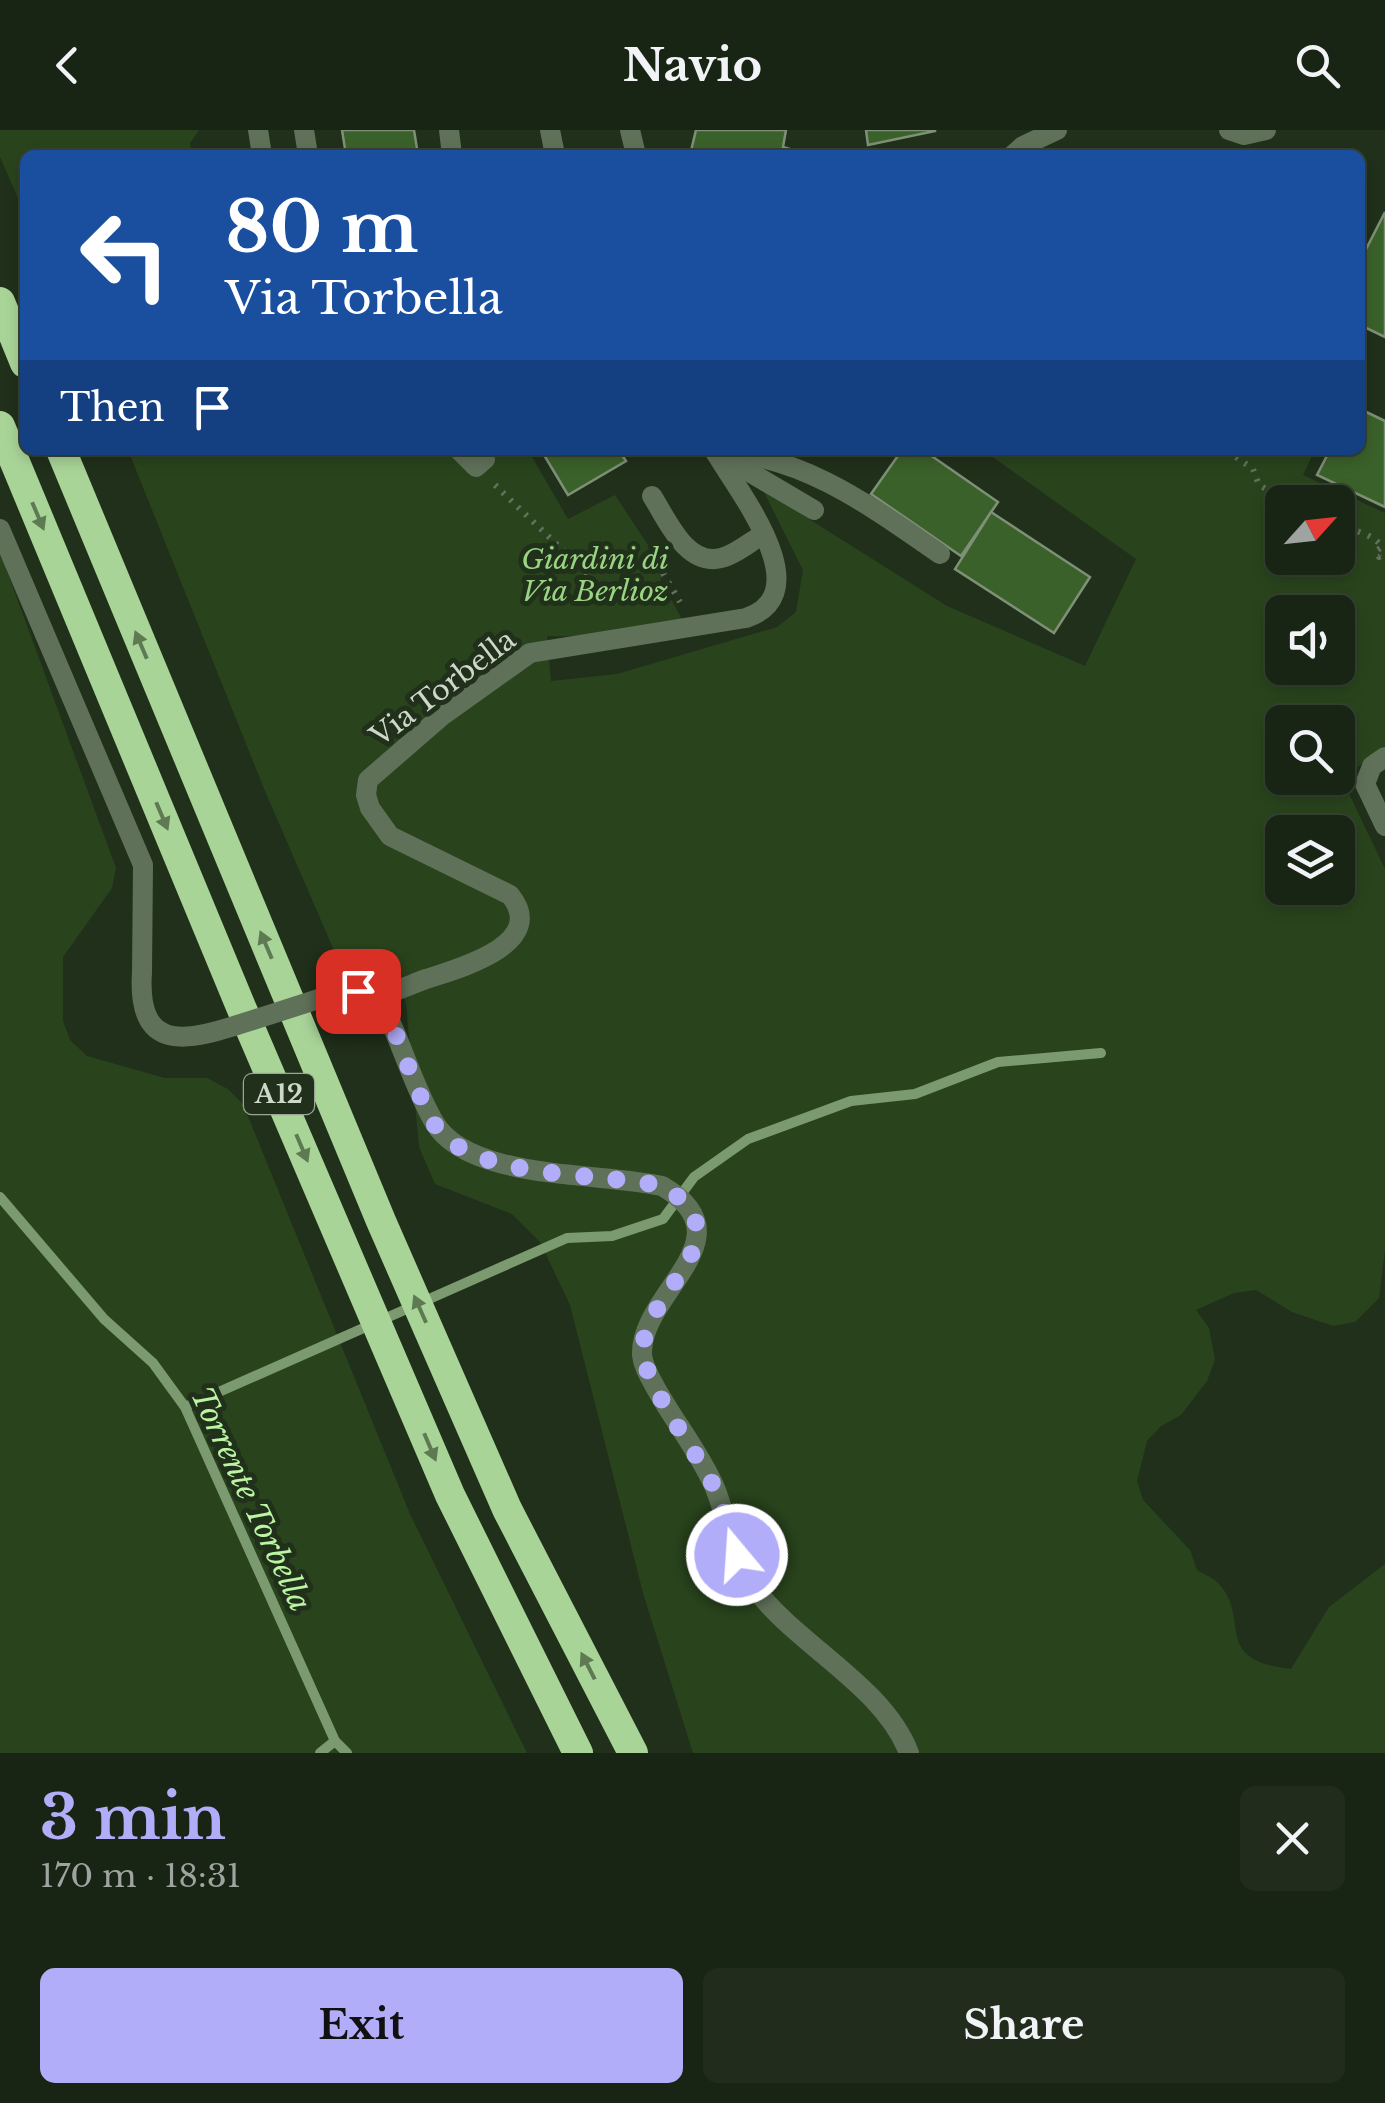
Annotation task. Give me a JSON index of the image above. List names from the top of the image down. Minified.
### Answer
{"streets":{"highway":["A12"],"street":["Via Torbella"]},"water":["Torrente Torbella"],"parks":["Giardini di Via Berlioz"],"north":"top right","page":{"header":"Navio","turn":["80 m","Via Torbella"],"then":"Then","heading":["3 min","170 m · 18:31"],"buttons":["Exit","Share"]}}
